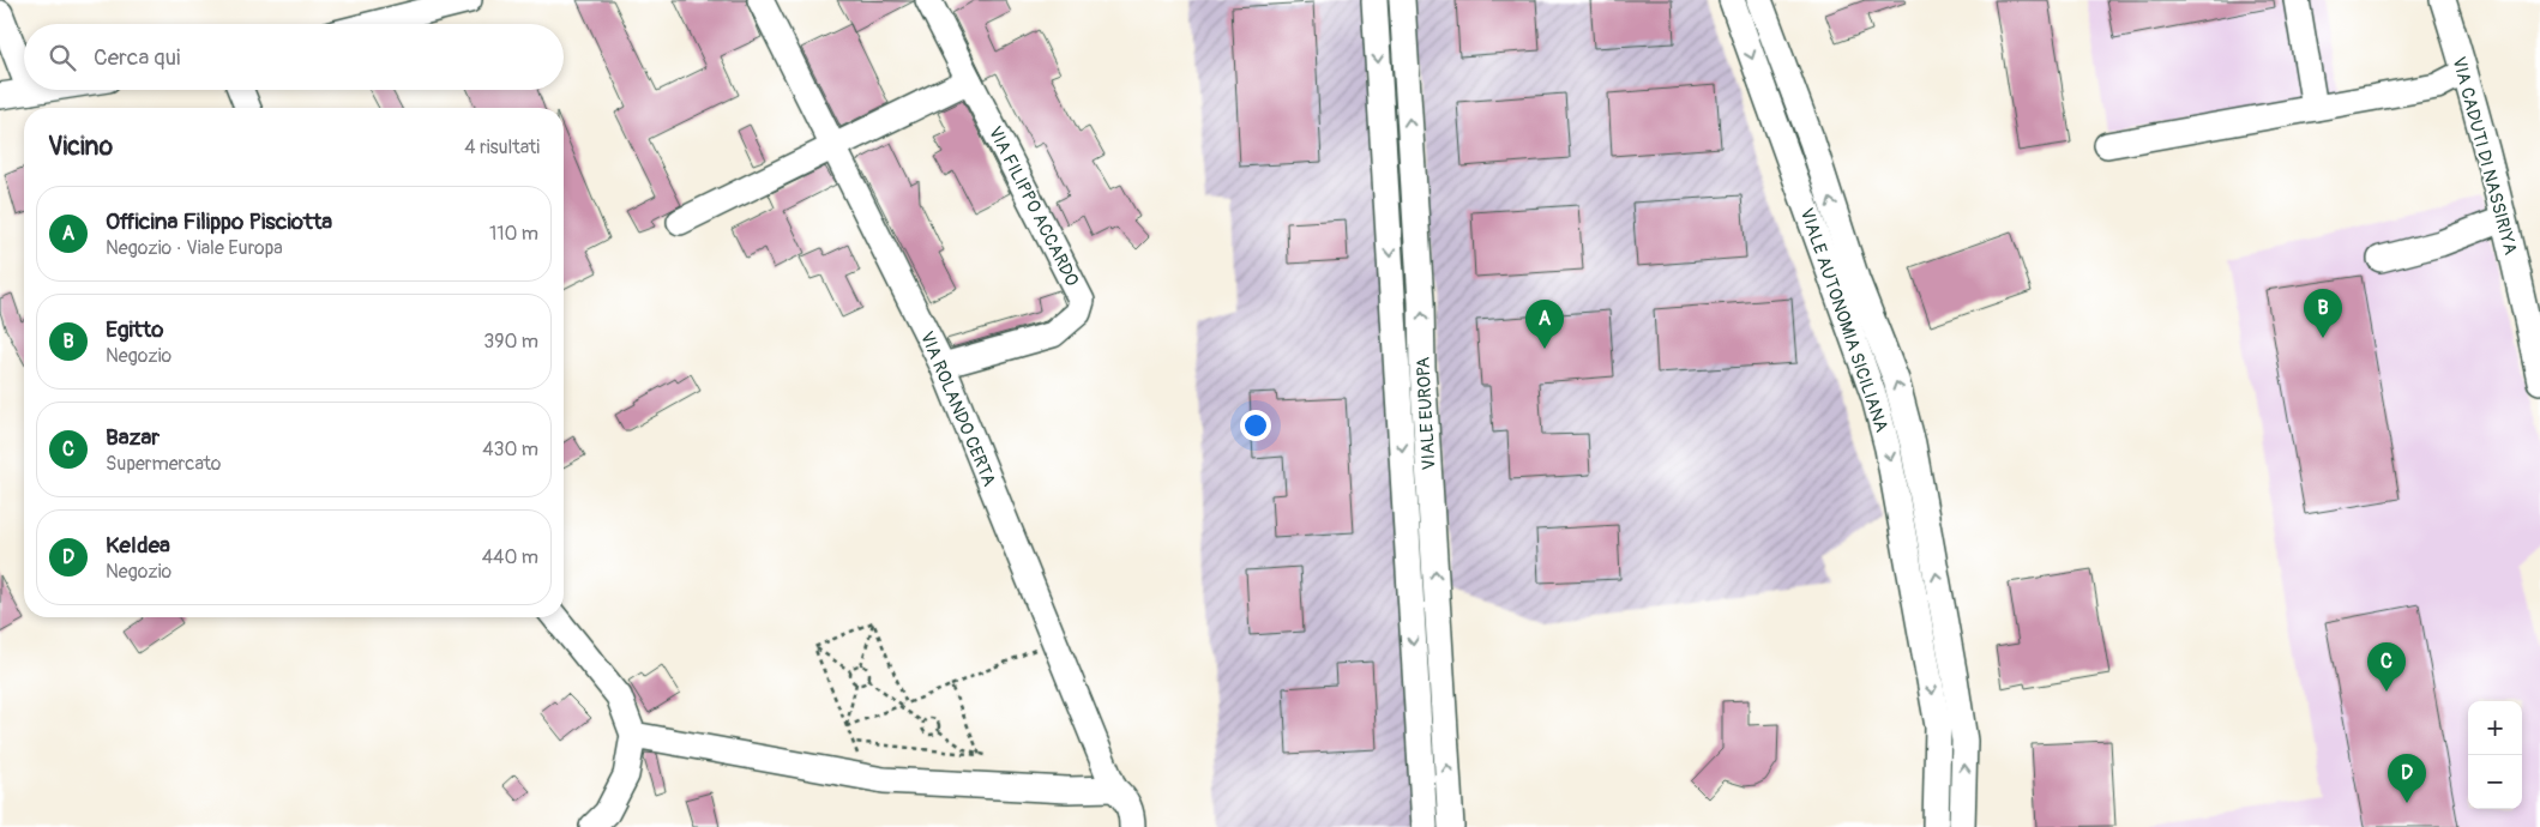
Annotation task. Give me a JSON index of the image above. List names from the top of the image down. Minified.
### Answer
{"streets":{"street":["VIA CADUTI DI NASSIRIYA","VIA FILIPPO ACCARDO","VIALE AUTONOMIA SICILIANA","VIA ROLANDO CERTA","VIALE EUROPA"]},"crossings":[["VIA FILIPPO ACCARDO","VIA ROLANDO CERTA"]],"page":{"search":"Cerca qui","heading":["Vicino","4 risultati"],"list":[{"mark":"A","name":"Officina Filippo Pisciotta","note":"Negozio · Viale Europa","value":"110 m"},{"mark":"B","name":"Egitto","note":"Negozio","value":"390 m"},{"mark":"C","name":"Bazar","note":"Supermercato","value":"430 m"},{"mark":"D","name":"KeIdea","note":"Negozio","value":"440 m"}],"pins":["B","A","C","D"],"map_buttons":["+","−"]}}
